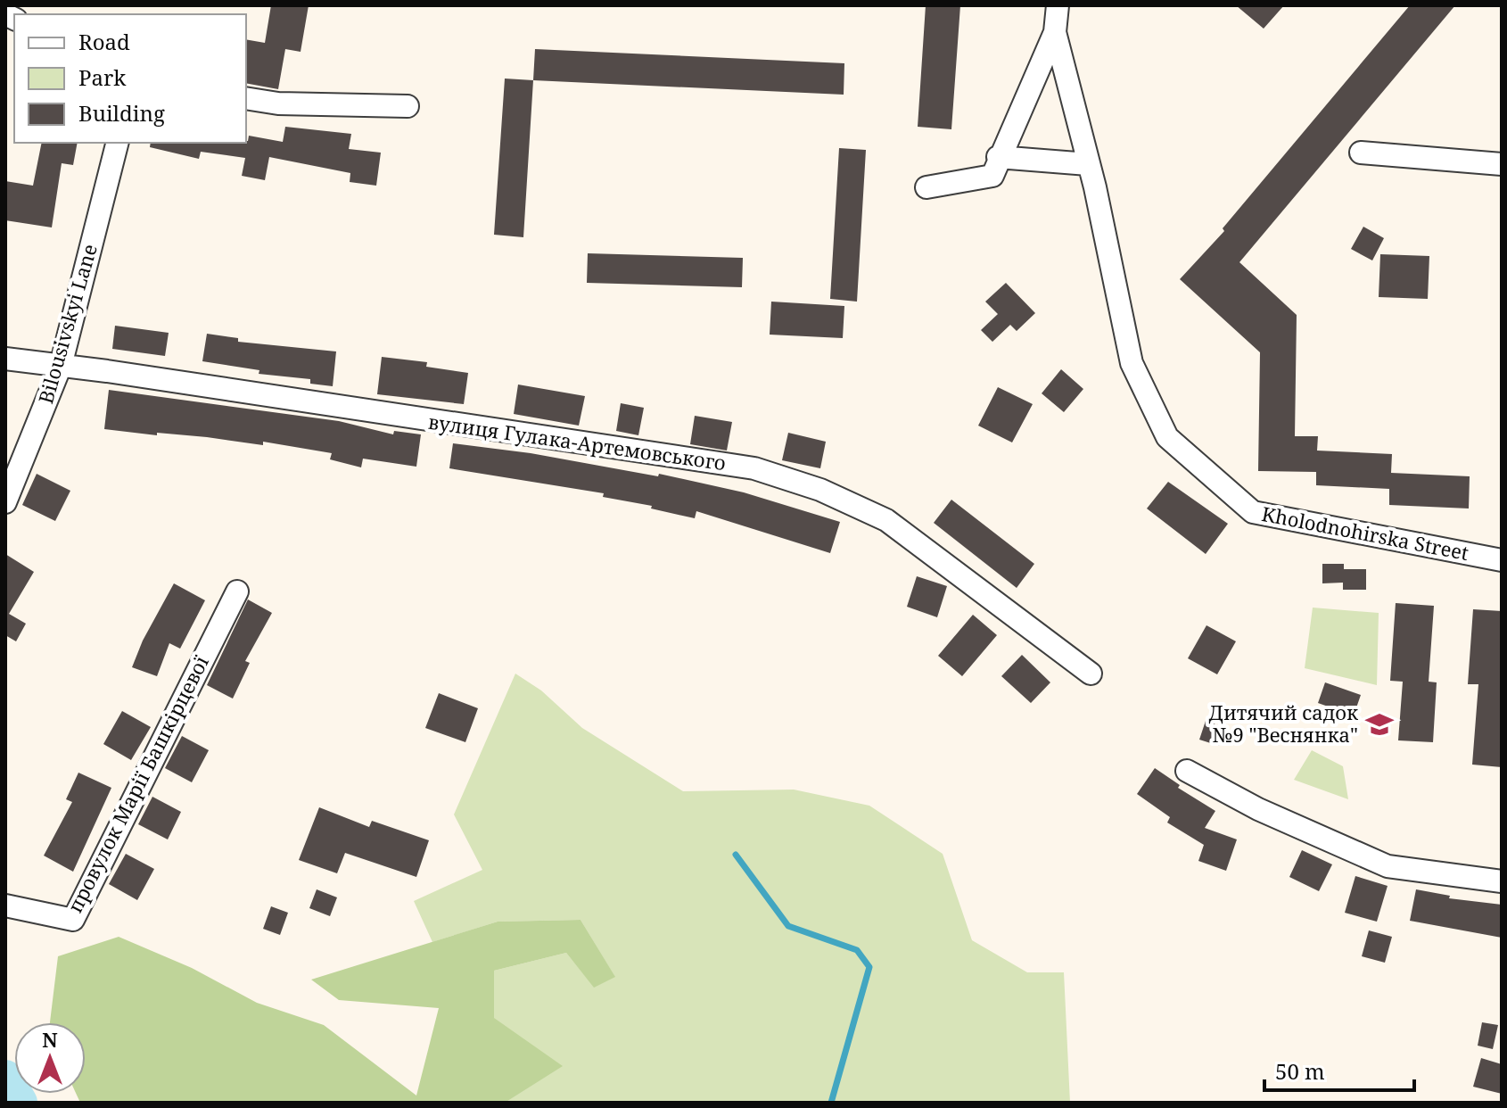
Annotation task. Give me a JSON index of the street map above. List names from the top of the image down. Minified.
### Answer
{"streets":{"street":["Bilousivskyi Lane","вулиця Гулака-Артемовського","Kholodnohirska Street","провулок Марії Башкірцевої"]},"crossings":[["Bilousivskyi Lane","вулиця Гулака-Артемовського"]],"places":{"school or university":["Дитячий садок №9 \"Веснянка\""]},"legend":["Road","Park","Building"],"scale_bar":"50 m","north":"top"}
